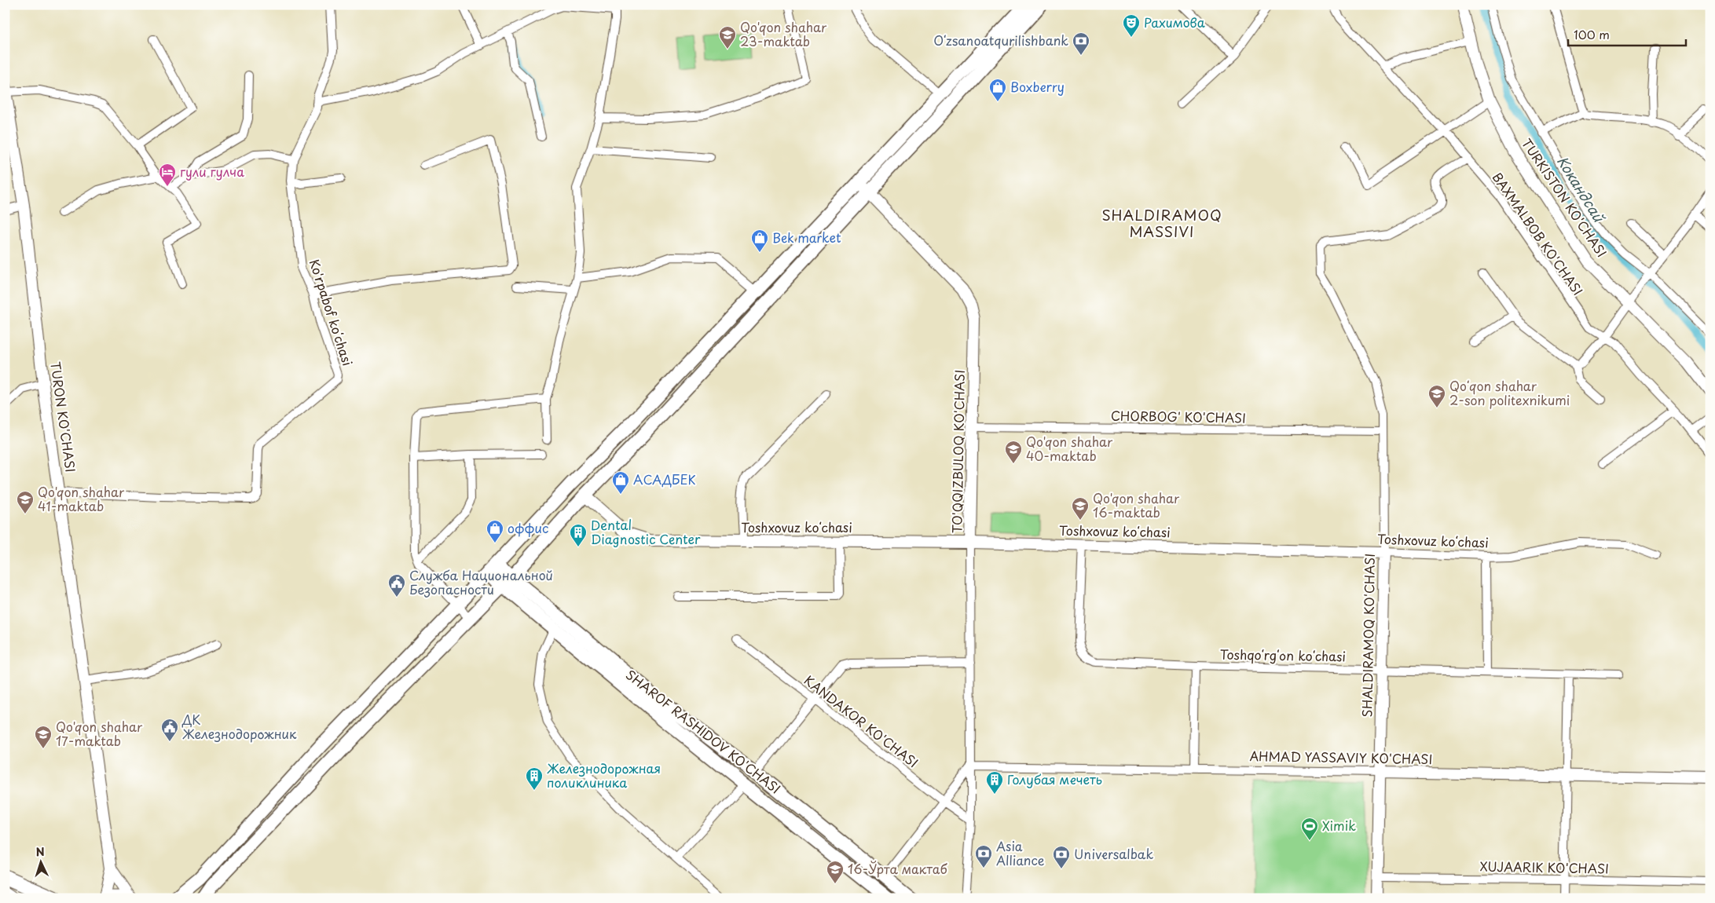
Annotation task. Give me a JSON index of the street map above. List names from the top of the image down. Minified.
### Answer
{"streets":{"main road":["SHAROF RASHIDOV KO'CHASI"],"street":["TURKISTON KO'CHASI","BAXMALBOB KO'CHASI","Ko'rpabof koʻchasi","TURON KO'CHASI","CHORBOG' KO'CHASI","TO'QQIZBULOQ KO'CHASI","Toshxovuz koʻchasi","SHALDIRAMOQ KO'CHASI","Toshqoʻrgʻon koʻchasi","KANDAKOR KO'CHASI","AHMAD YASSAVIY KO'CHASI","XUJAARIK KO'CHASI"]},"crossings":[["BAXMALBOB KO'CHASI","SHALDIRAMOQ KO'CHASI"],["Ko'rpabof koʻchasi","TURON KO'CHASI"],["CHORBOG' KO'CHASI","TO'QQIZBULOQ KO'CHASI"],["CHORBOG' KO'CHASI","SHALDIRAMOQ KO'CHASI"],["TO'QQIZBULOQ KO'CHASI","Toshxovuz koʻchasi"],["TO'QQIZBULOQ KO'CHASI","KANDAKOR KO'CHASI"],["TO'QQIZBULOQ KO'CHASI","AHMAD YASSAVIY KO'CHASI"],["Toshxovuz koʻchasi","SHALDIRAMOQ KO'CHASI"],["Toshxovuz koʻchasi","Toshqoʻrgʻon koʻchasi"],["SHALDIRAMOQ KO'CHASI","Toshqoʻrgʻon koʻchasi"],["SHALDIRAMOQ KO'CHASI","AHMAD YASSAVIY KO'CHASI"],["SHALDIRAMOQ KO'CHASI","XUJAARIK KO'CHASI"]],"districts":["SHALDIRAMOQ MASSIVI"],"water":["Кокандсай"],"places":{"theatre":["Рахимова"],"school or university":["Qo'qon shahar 23-maktab","Qoʻqon shahar 2-son politexnikumi","Qo'qon shahar 40-maktab","Qo'qon shahar 41-maktab","Qo'qon shahar 16-maktab","Qo'qon shahar 17-maktab","16-Ўрта мактаб"],"bank":["Oʻzsanoatqurilishbank","Asia Alliance","Universalbak"],"shop":["Boxberry","Bek market","АСАДБЕК","оффис"],"hotel":["гули гулча"],"building":["Dental Diagnostic Center","Железнодорожная поликлиника","Голубая мечеть"],"public building":["Служба Национальной Безопасности","ДК Железнодорожник"],"sports":["Ximik"]},"scale_bar":"100 m","north":"top"}
